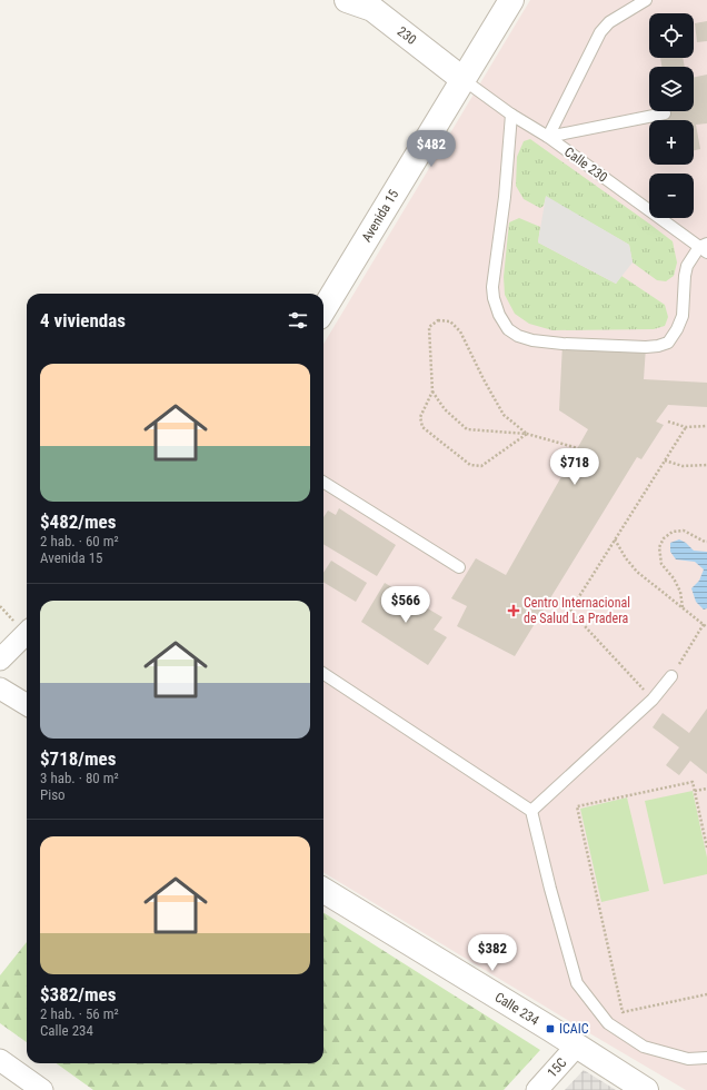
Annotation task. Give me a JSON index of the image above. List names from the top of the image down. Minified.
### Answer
{"streets":{"street":["230","Avenida 15","Calle 234","15C"],"lane":["Calle 230"]},"crossings":[["230","Calle 230"],["230","Avenida 15"],["Calle 230","Avenida 15"],["Calle 234","15C"]],"places":{"health":["Centro Internacional de Salud La Pradera"],"transit":["ICAIC"]},"page":{"map_buttons":["+","−"],"price":["$482","$718","$566","$382"],"heading":"4 viviendas","list":[{"name":"$482/mes","note":"2 hab. · 60 m² · Avenida 15"},{"name":"$718/mes","note":"3 hab. · 80 m² · Piso"},{"name":"$382/mes","note":"2 hab. · 56 m² · Calle 234"}]}}
